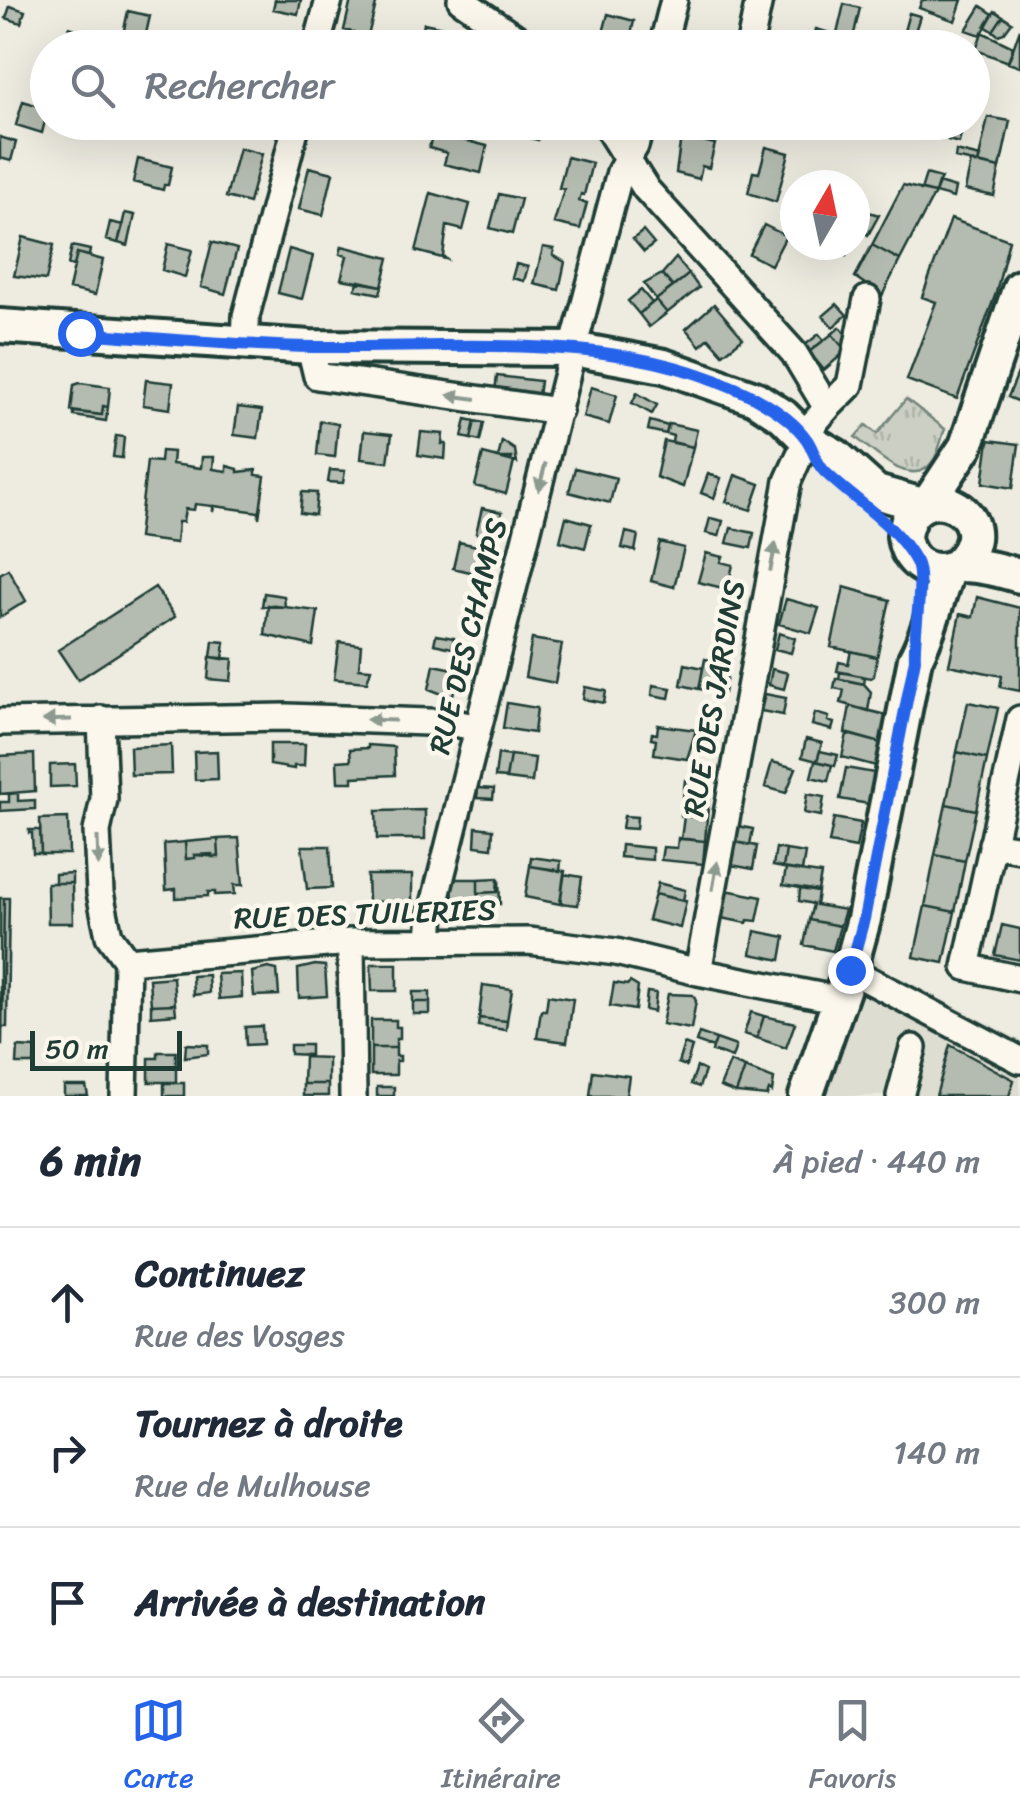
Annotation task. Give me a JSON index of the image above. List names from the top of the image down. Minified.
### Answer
{"streets":{"street":["RUE DES CHAMPS","RUE DES JARDINS","RUE DES TUILERIES"]},"crossings":[["RUE DES CHAMPS","RUE DES TUILERIES"],["RUE DES JARDINS","RUE DES TUILERIES"]],"one_way":["RUE DES CHAMPS","RUE DES JARDINS"],"scale_bar":"50 m","north":"top","page":{"search":"Rechercher","scale":"50 m","heading":["6 min","À pied · 440 m"],"list":[["Continuez","Rue des Vosges","300 m"],["Tournez à droite","Rue de Mulhouse","140 m"],"Arrivée à destination"],"nav":["Carte","Itinéraire","Favoris"]}}
